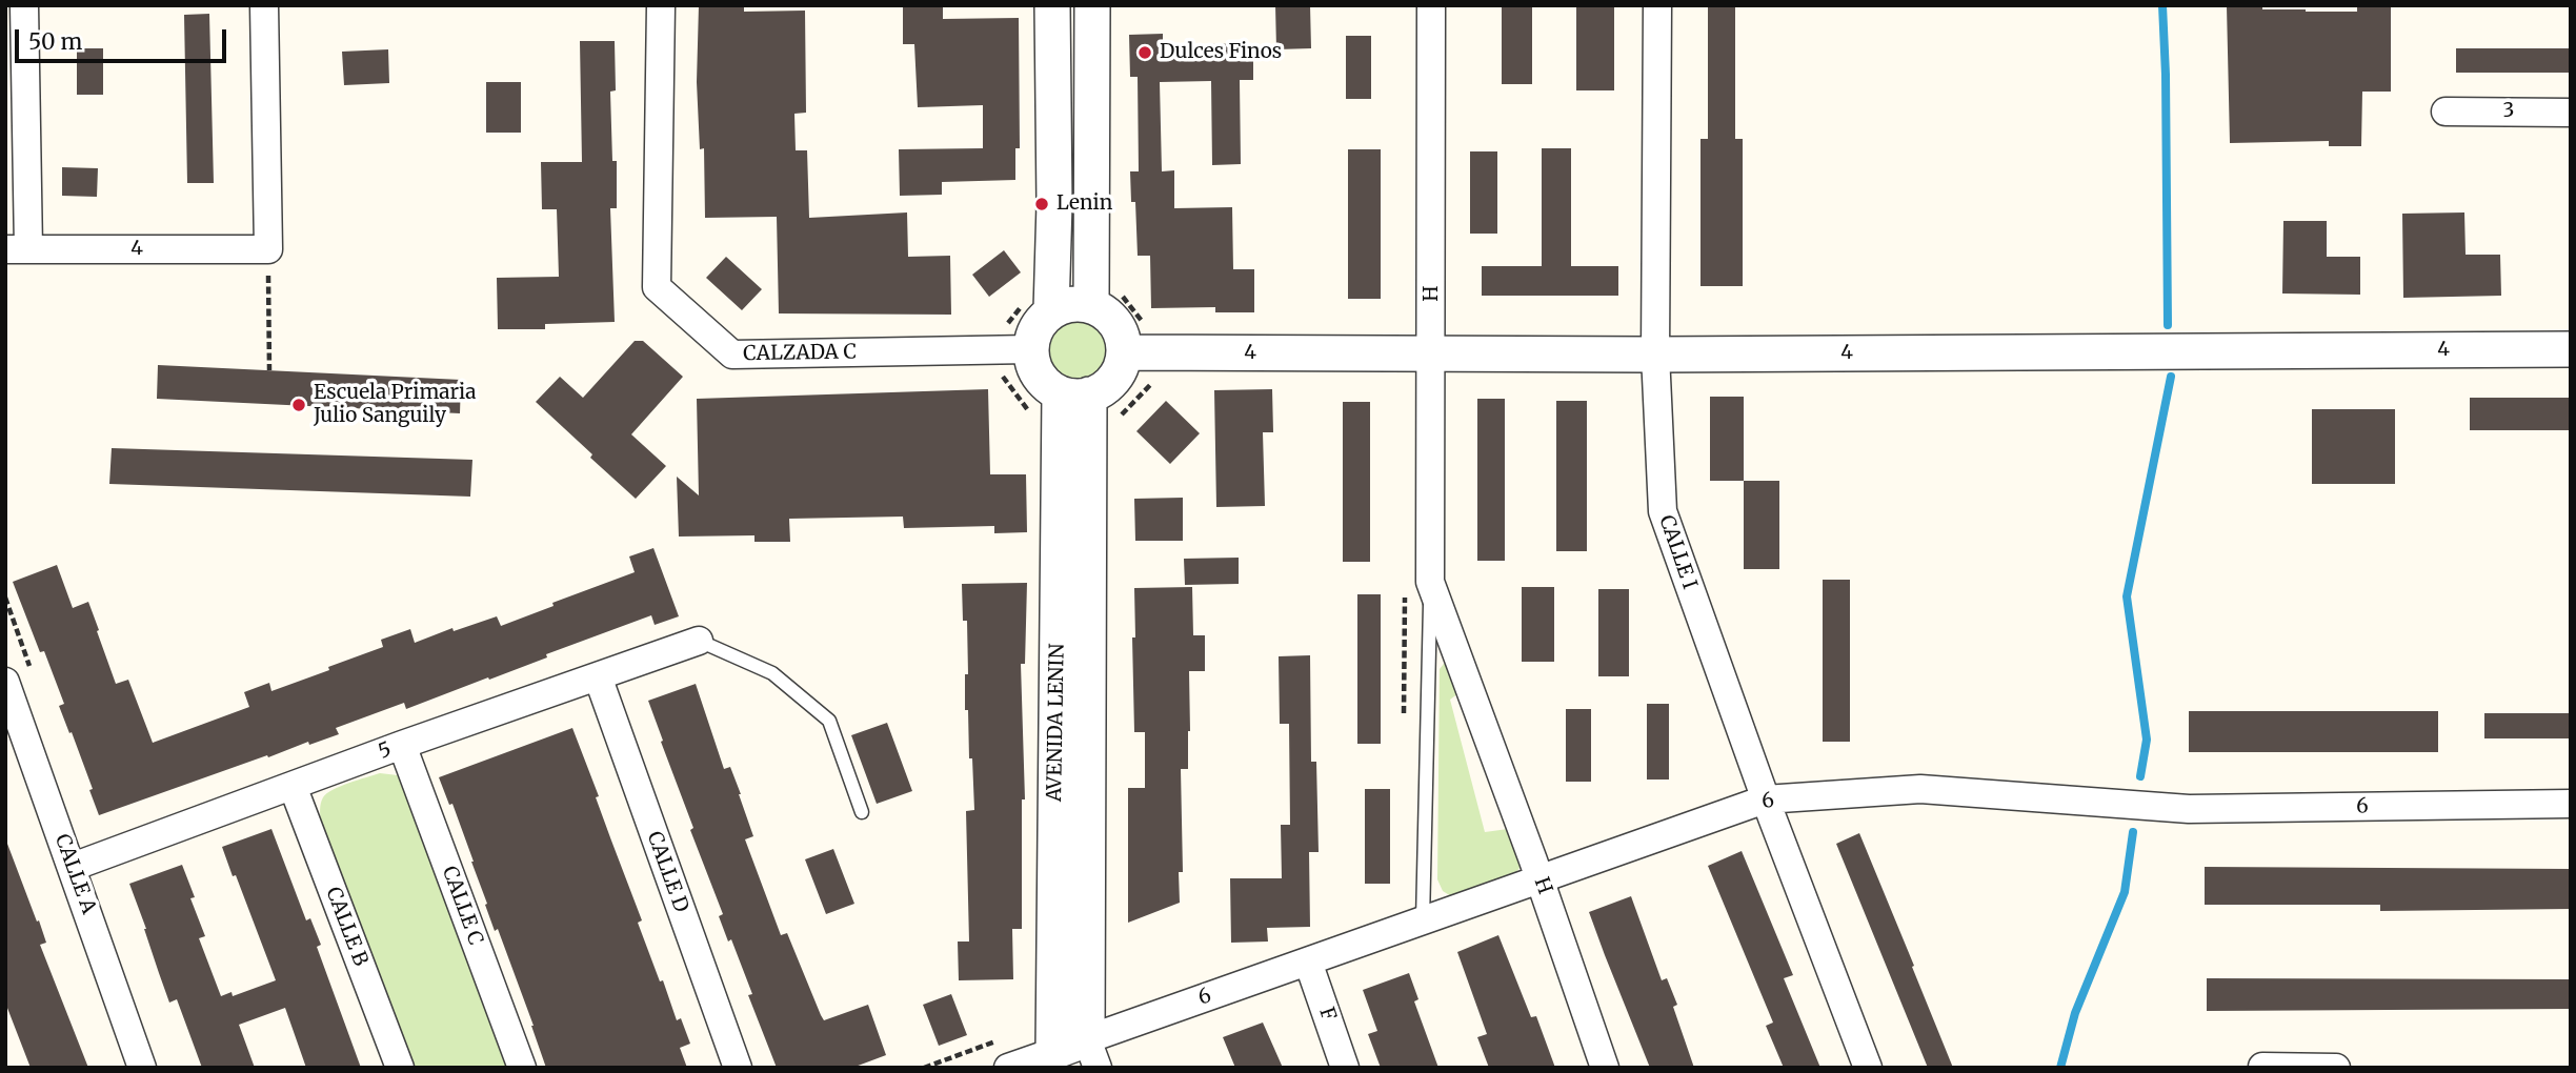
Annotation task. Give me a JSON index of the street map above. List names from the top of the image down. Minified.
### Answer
{"streets":{"street":["3","4","H","CALZADA C","CALLE I","AVENIDA LENIN","5","6","CALLE D","CALLE A","CALLE C","CALLE B","F"]},"crossings":[["4","H"],["4","CALLE I"],["H","6"],["CALLE I","6"],["AVENIDA LENIN","6"],["5","CALLE D"],["5","CALLE A"],["5","CALLE C"],["5","CALLE B"],["6","F"]],"places":["Dulces Finos","Lenin","Escuela Primaria Julio Sanguily"],"scale_bar":"50 m"}
